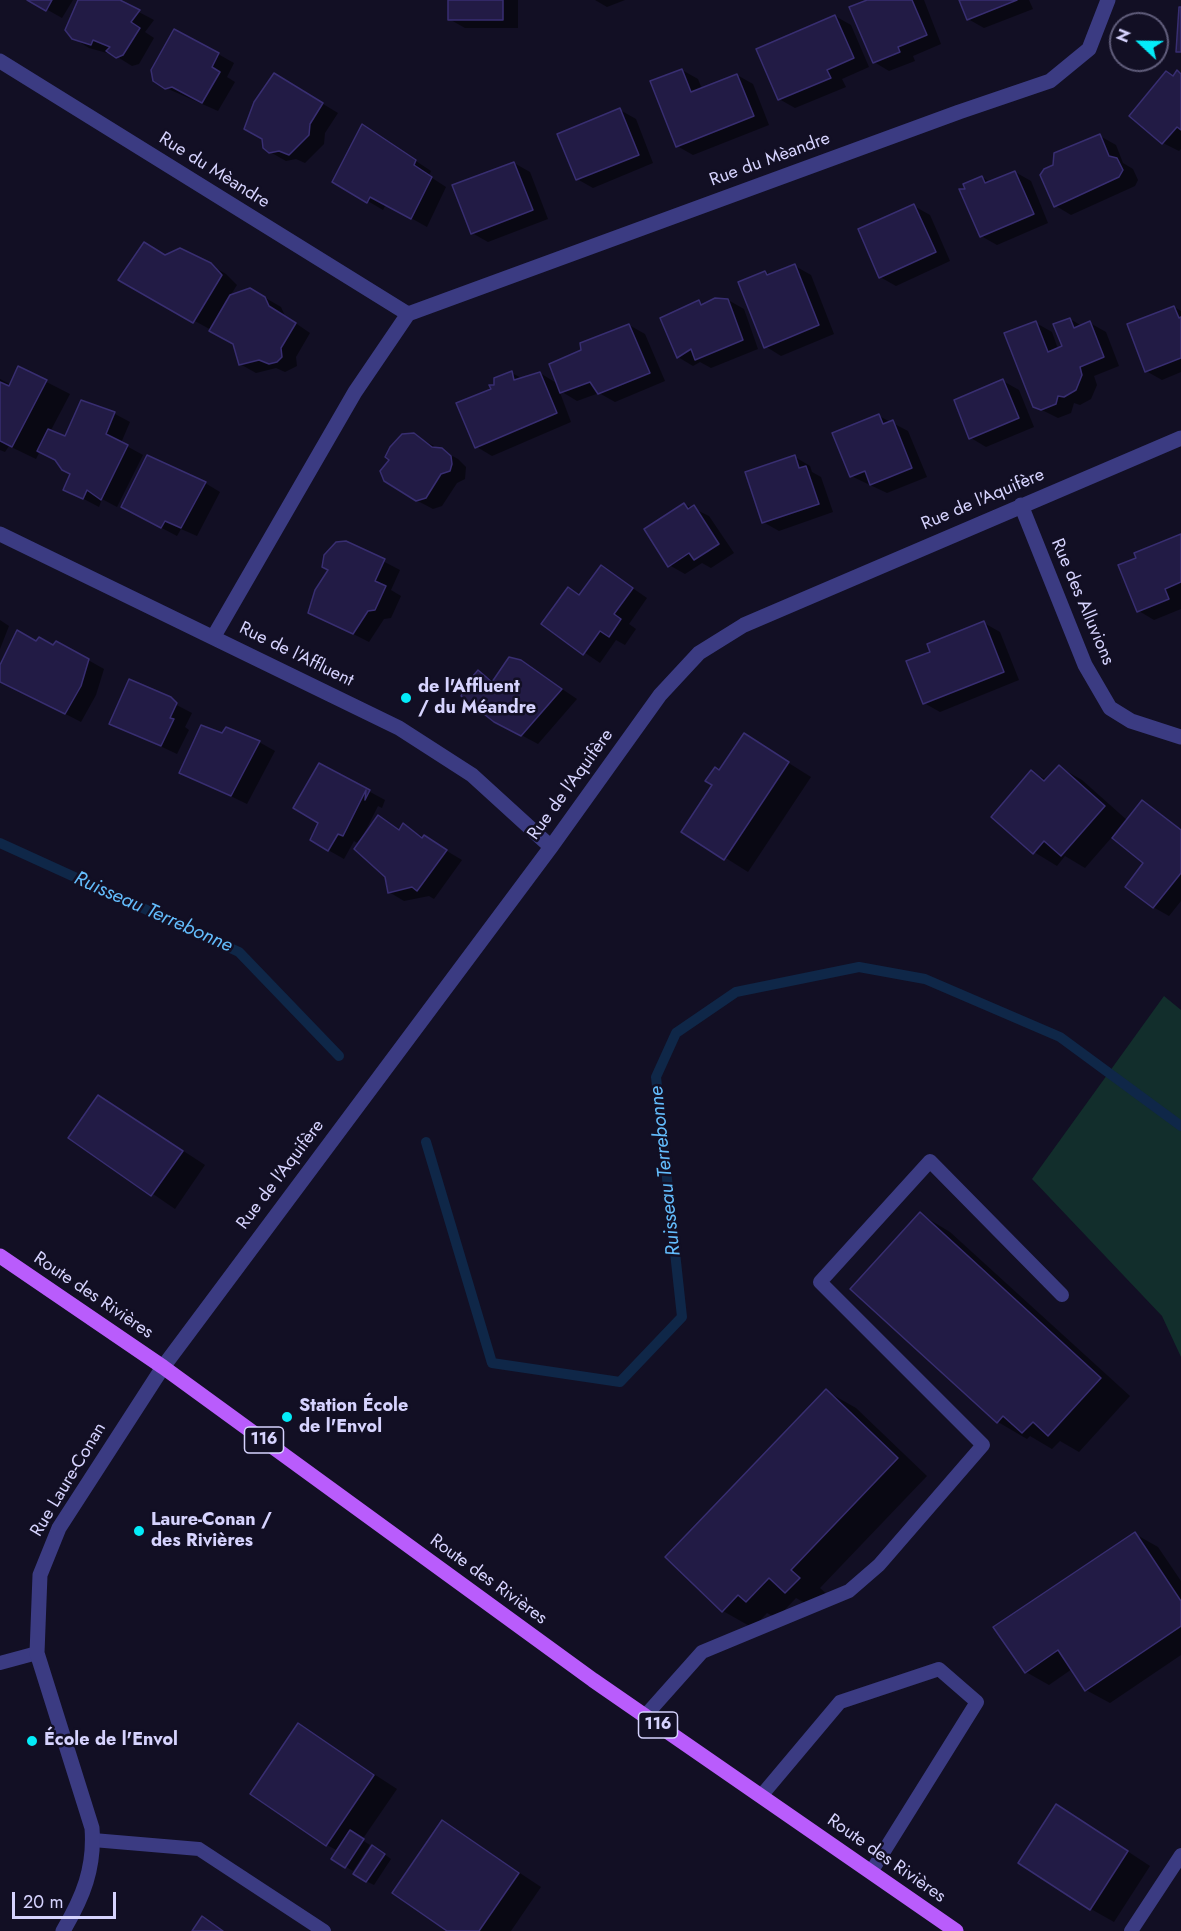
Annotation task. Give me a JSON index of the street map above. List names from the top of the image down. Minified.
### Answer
{"streets":{"main road":["Route des Rivières","116"],"street":["Rue du Mèandre","Rue de l'Aquifère","Rue des Alluvions","Rue de l'Affluent","Rue Laure-Conan"]},"crossings":[["Rue de l'Aquifère","Rue des Alluvions"],["Rue de l'Aquifère","Rue de l'Affluent"],["Rue de l'Aquifère","Route des Rivières"],["Rue de l'Aquifère","Rue Laure-Conan"],["Route des Rivières","Rue Laure-Conan"]],"water":["Ruisseau Terrebonne"],"places":["de l'Affluent / du Méandre","Station École de l'Envol","Laure-Conan / des Rivières","École de l'Envol"],"scale_bar":"20 m","north":"left"}
